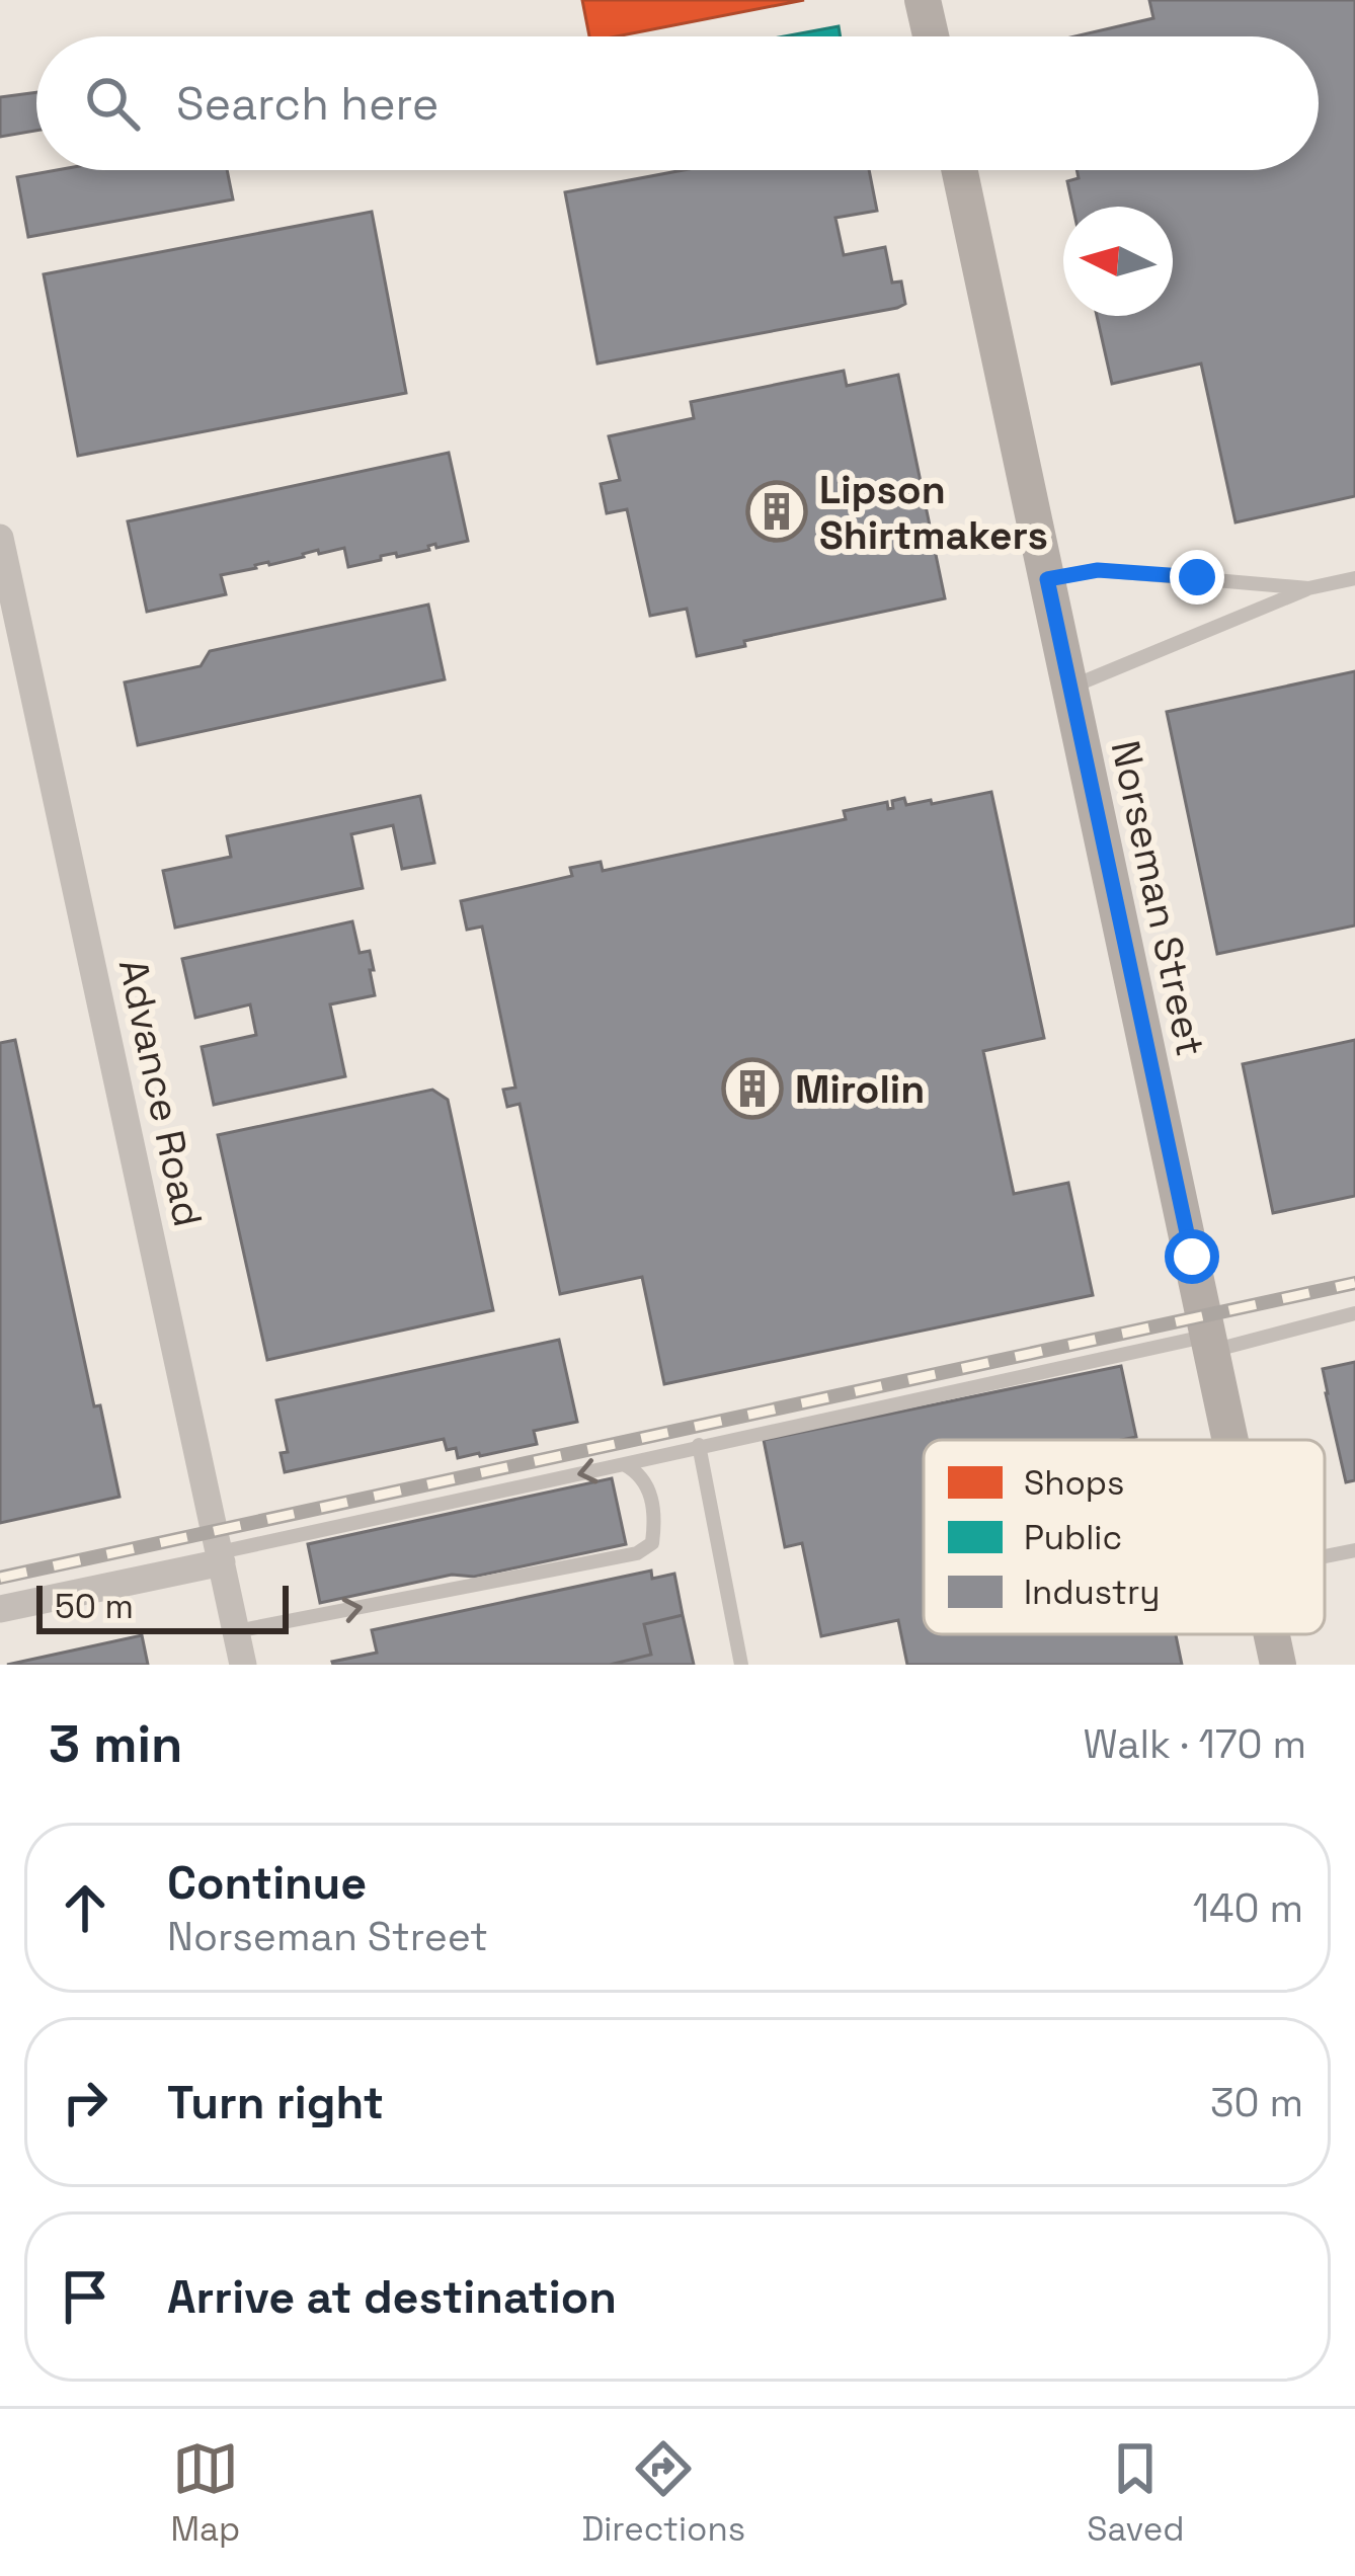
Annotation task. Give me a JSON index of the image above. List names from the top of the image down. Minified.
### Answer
{"streets":{"street":["Norseman Street","Advance Road"]},"places":{"building":["Lipson Shirtmakers","Mirolin"]},"legend":["Shops","Public","Industry"],"scale_bar":"50 m","north":"left","page":{"search":"Search here","scale":"50 m","heading":["3 min","Walk · 170 m"],"list":[["Continue","Norseman Street","140 m"],["Turn right","30 m"],"Arrive at destination"],"nav":["Map","Directions","Saved"]}}
